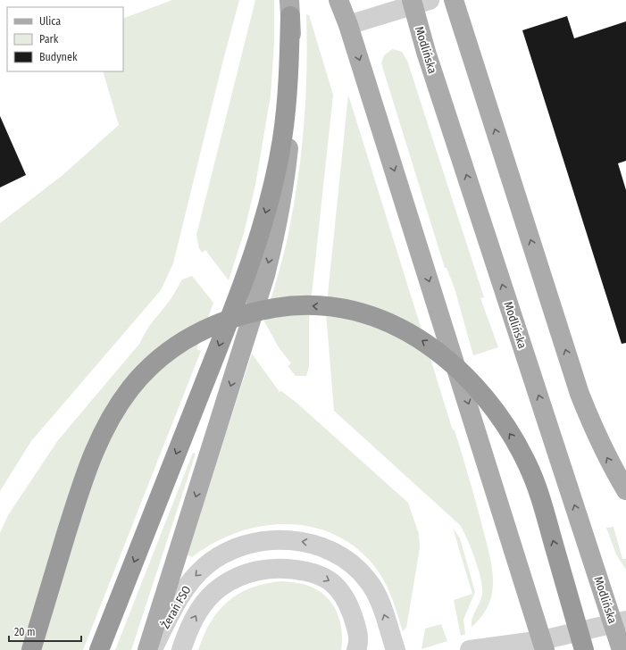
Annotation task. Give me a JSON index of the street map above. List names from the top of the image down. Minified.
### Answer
{"streets":{"main road":["Modlińska"],"street":["Żerań FSO"]},"legend":["Ulica","Park","Budynek"],"scale_bar":"20 m"}
